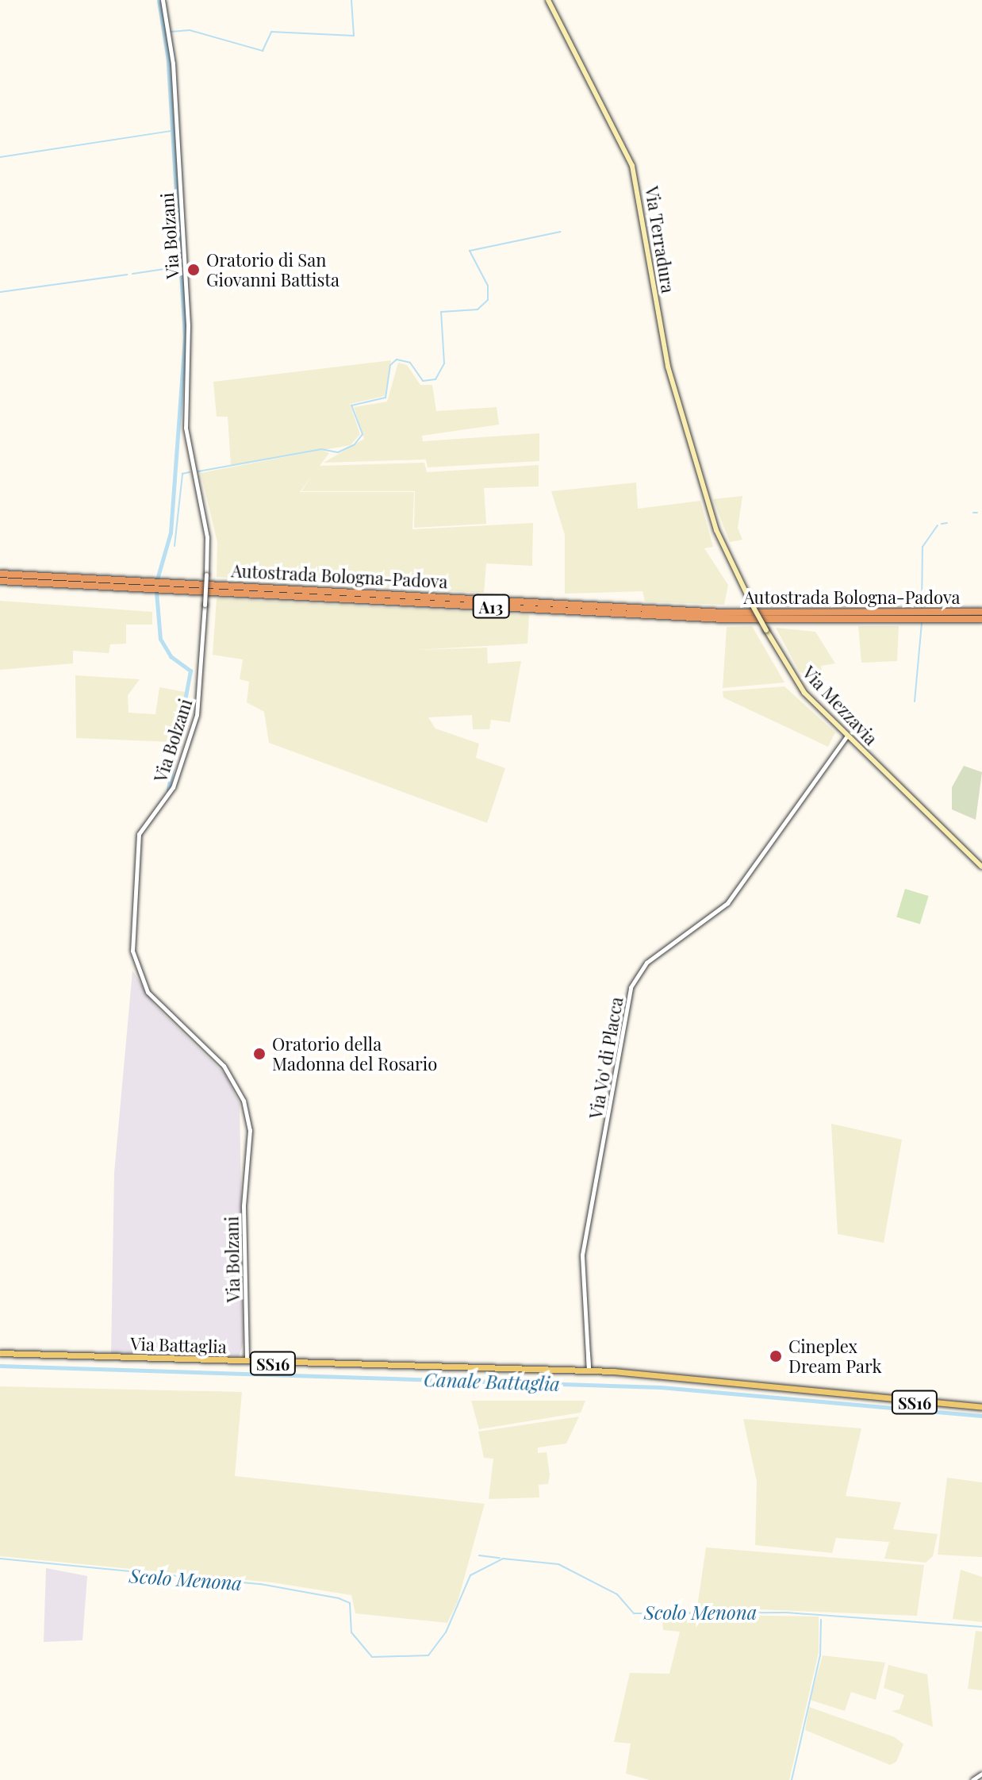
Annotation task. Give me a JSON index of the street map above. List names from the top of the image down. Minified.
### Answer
{"streets":{"highway":["Autostrada Bologna-Padova","A13"],"main road":["Via Terradura","Via Mezzavia","Via Battaglia","SS16"],"street":["Via Bolzani","Via Vo' di Placca"]},"crossings":[["Via Bolzani","Via Battaglia"],["Via Terradura","Via Mezzavia"],["Via Mezzavia","Via Vo' di Placca"],["Via Vo' di Placca","SS16"],["Via Battaglia","SS16"]],"water":["Canale Battaglia","Scolo Menona"],"places":["Oratorio di San Giovanni Battista","Oratorio della Madonna del Rosario","Cineplex Dream Park"]}
